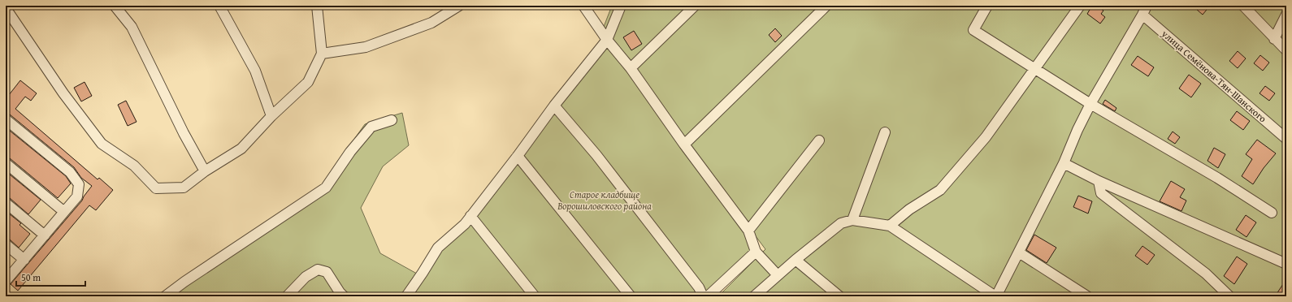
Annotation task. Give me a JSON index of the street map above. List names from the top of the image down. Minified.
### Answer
{"streets":{"lane":["улица Семёнова-Тян-Шанского"]},"parks":["Старое кладбище Ворошиловского района"],"scale_bar":"50 m"}
